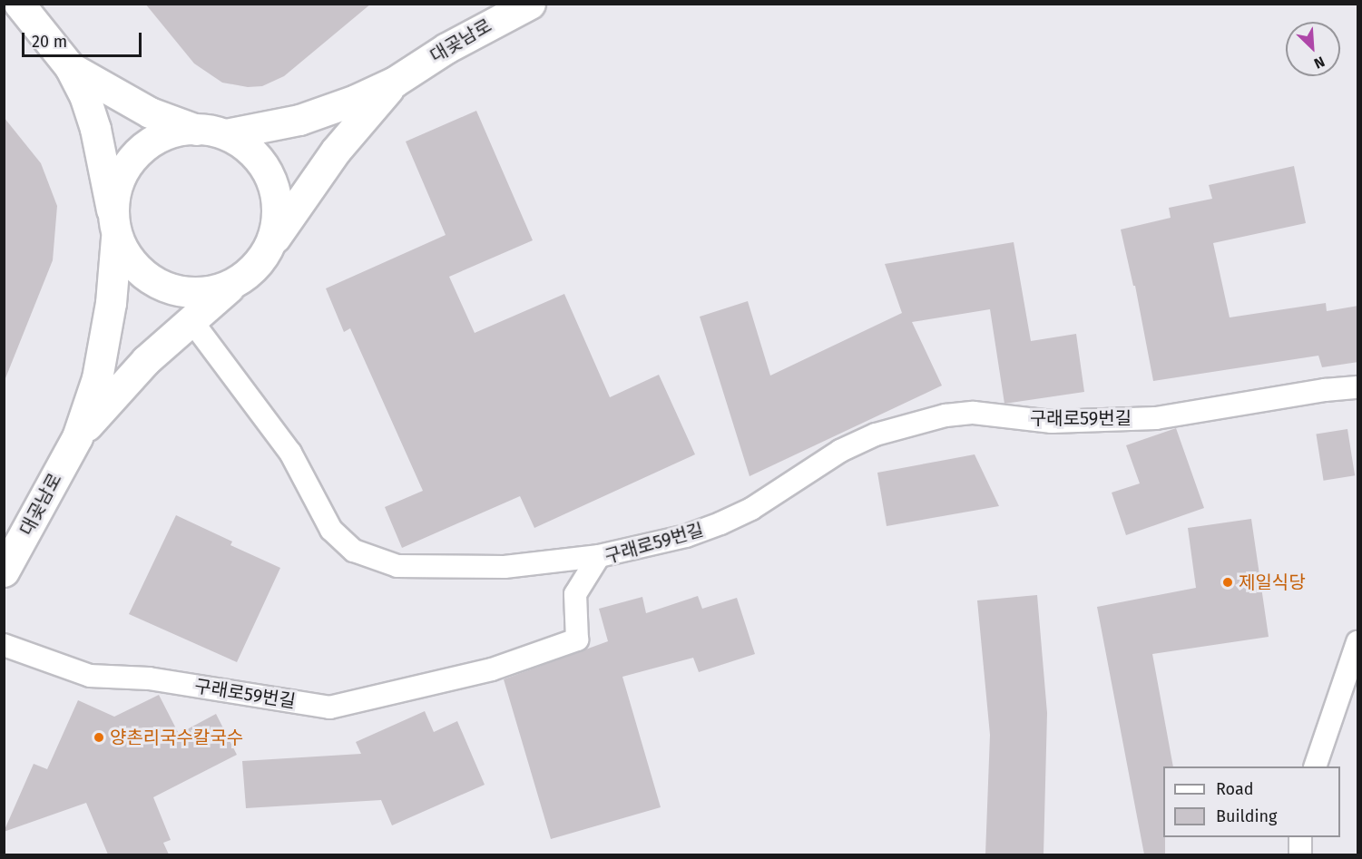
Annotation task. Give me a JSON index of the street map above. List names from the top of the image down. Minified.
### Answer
{"streets":{"street":["대곶남로"],"lane":["구래로59번길"]},"places":["제일식당","양촌리국수칼국수"],"legend":["Road","Building"],"scale_bar":"20 m","north":"bottom right"}
